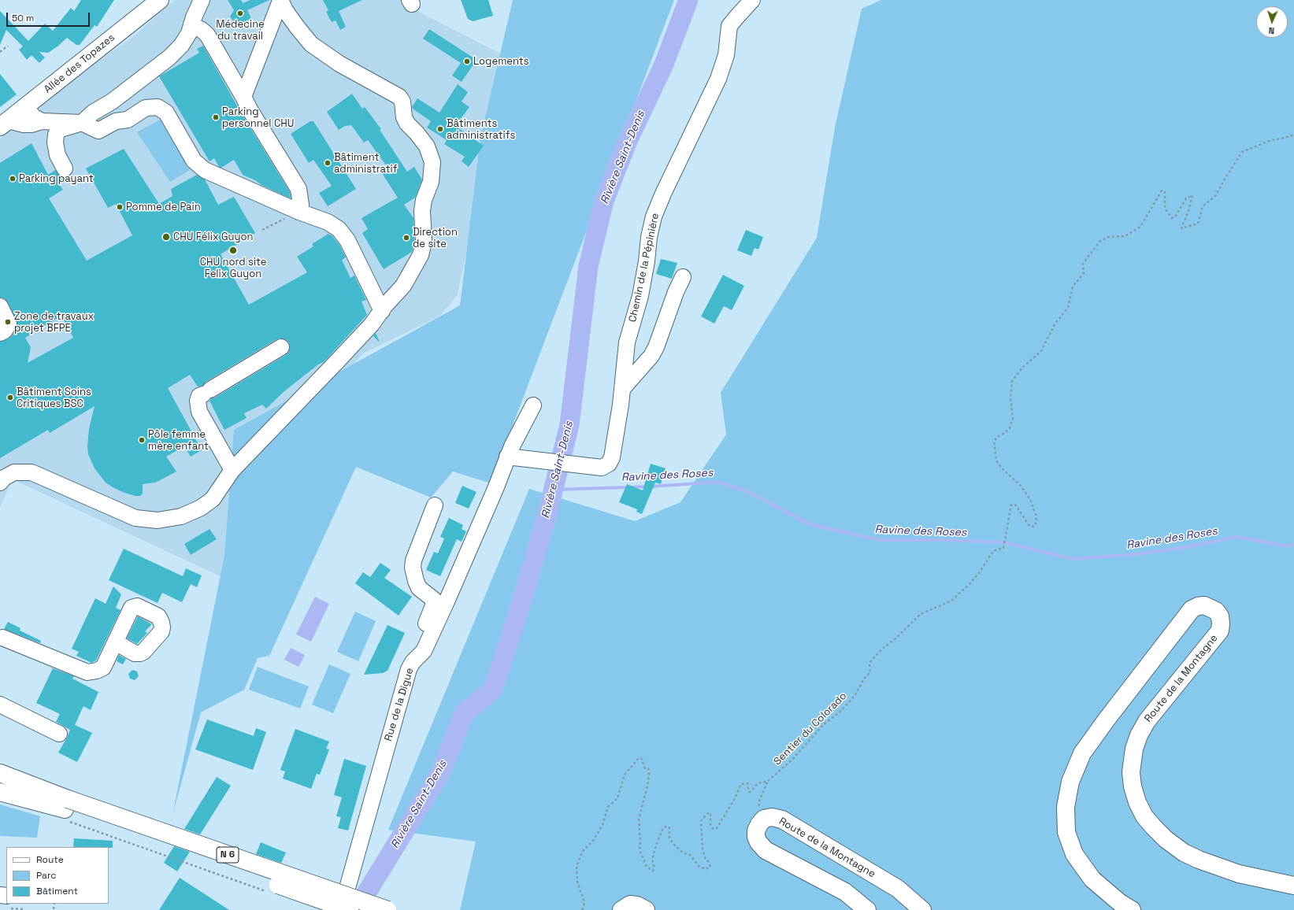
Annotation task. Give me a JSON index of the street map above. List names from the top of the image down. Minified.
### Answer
{"streets":{"main road":["Allée des Topazes","Route de la Montagne","N 6"],"street":["Chemin de la Pépinière","Rue de la Digue"],"path":["Sentier du Colorado"]},"crossings":[["Chemin de la Pépinière","Rue de la Digue"]],"water":["Rivière Saint-Denis","Ravine des Roses"],"places":["Médecine du travail","Logements","Parking personnel CHU","Bâtiments administratifs","Bâtiment administratif","Parking payant","Pomme de Pain","CHU Félix Guyon","Direction de site","CHU nord site Felix Guyon","Zone de travaux projet BFPE","Bâtiment Soins Critiques BSC","Pôle femme mère enfant"],"legend":["Route","Parc","Bâtiment"],"scale_bar":"50 m","north":"bottom"}
